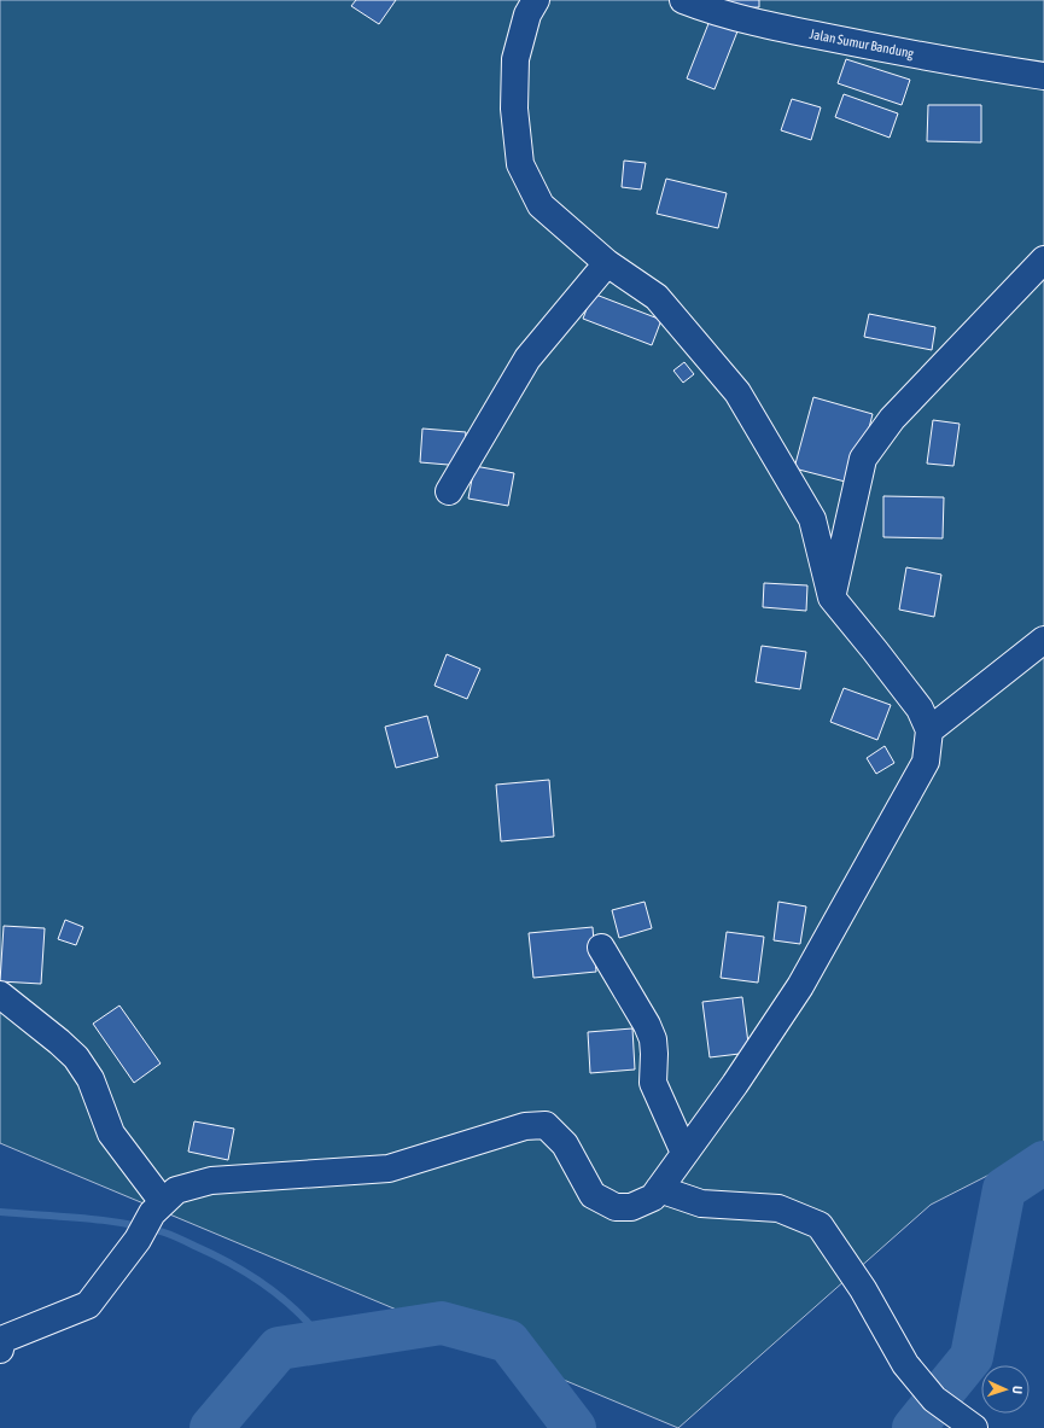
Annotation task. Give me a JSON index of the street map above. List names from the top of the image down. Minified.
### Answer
{"streets":{"street":["Jalan Sumur Bandung"]},"north":"right"}
